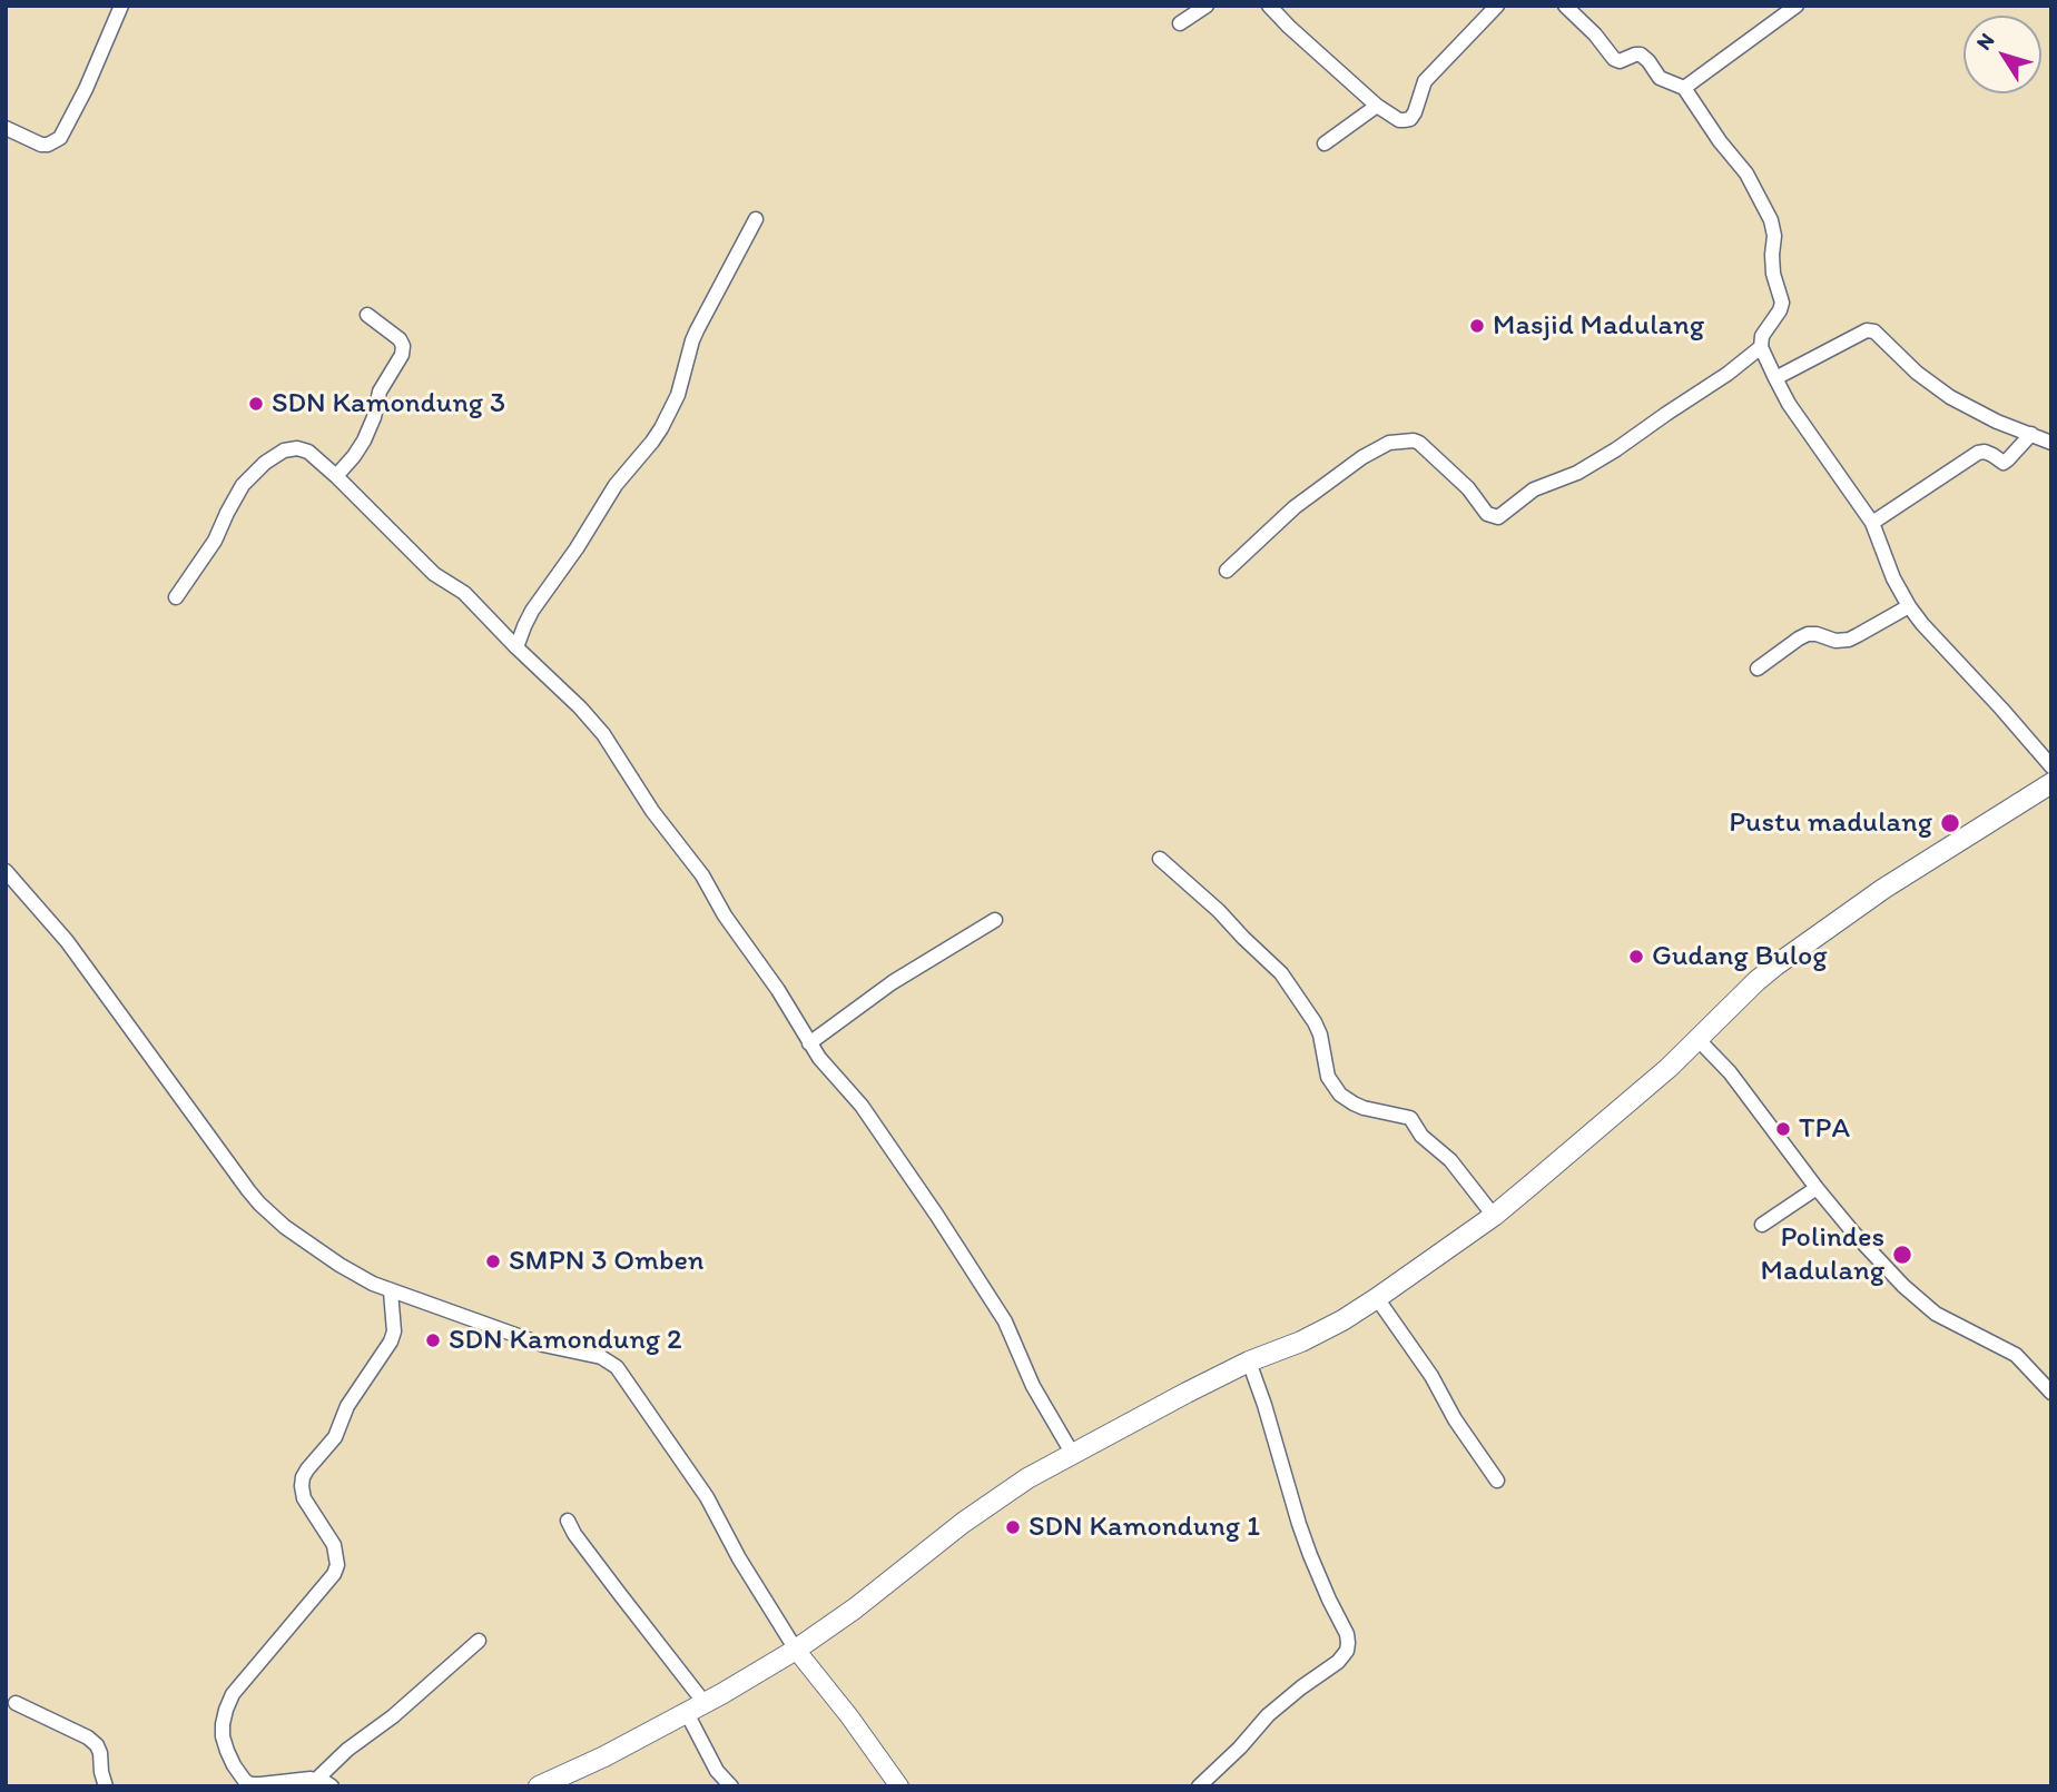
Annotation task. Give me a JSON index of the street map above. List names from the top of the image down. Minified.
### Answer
{"places":["Masjid Madulang","SDN Kamondung 3","Pustu madulang","Gudang Bulog","TPA","Polindes Madulang","SMPN 3 Omben","SDN Kamondung 2","SDN Kamondung 1"],"north":"top left"}
